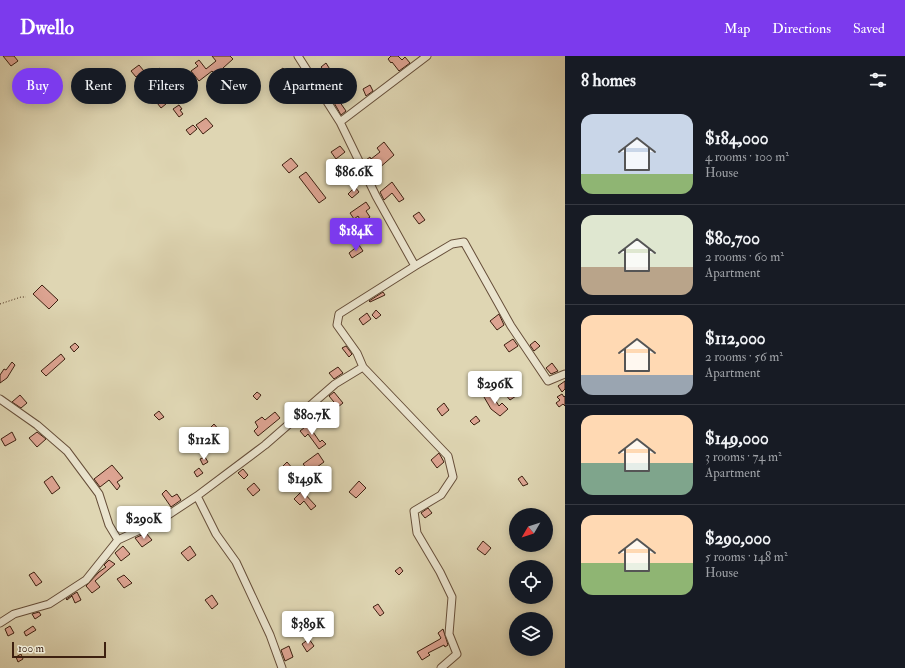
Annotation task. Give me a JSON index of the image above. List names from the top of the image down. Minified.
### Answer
{"scale_bar":"100 m","north":"bottom left","page":{"header":"Dwello","nav":["Map","Directions","Saved"],"heading":"8 homes","chip":["Buy","Rent","Filters","New","Apartment"],"list":[{"name":"$184,000","note":"4 rooms · 100 m² · House"},{"name":"$80,700","note":"2 rooms · 60 m² · Apartment"},{"name":"$112,000","note":"2 rooms · 56 m² · Apartment"},{"name":"$149,000","note":"3 rooms · 74 m² · Apartment"},{"name":"$290,000","note":"5 rooms · 148 m² · House"}],"price":["$86.6K","$184K","$296K","$80.7K","$112K","$149K","$290K","$389K"],"scale":"100 m"}}
